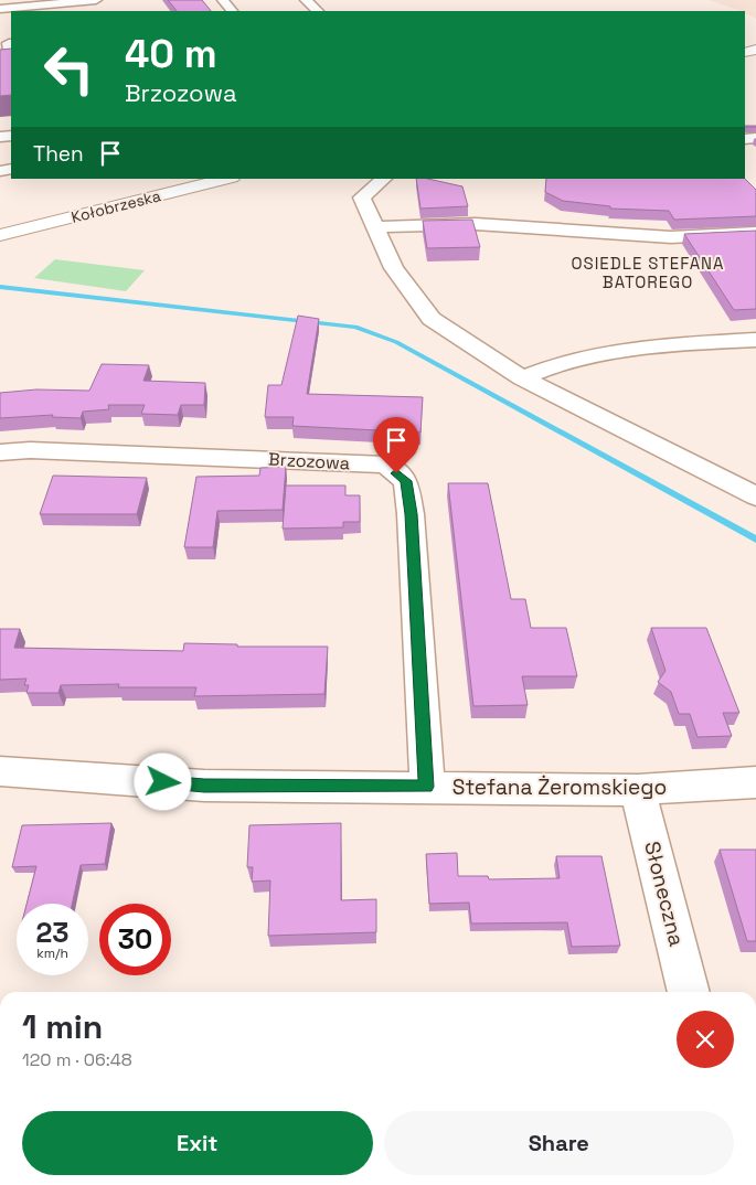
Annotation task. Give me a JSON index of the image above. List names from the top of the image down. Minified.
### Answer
{"streets":{"main road":["Kołobrzeska"],"street":["Brzozowa","Stefana Żeromskiego","Słoneczna"]},"crossings":[["Brzozowa","Stefana Żeromskiego"],["Stefana Żeromskiego","Słoneczna"]],"districts":["OSIEDLE STEFANA BATOREGO"],"page":{"turn":["40 m","Brzozowa"],"then":"Then","speed":"23 km/h","limit":"30","heading":["1 min","120 m · 06:48"],"buttons":["Exit","Share"]}}
